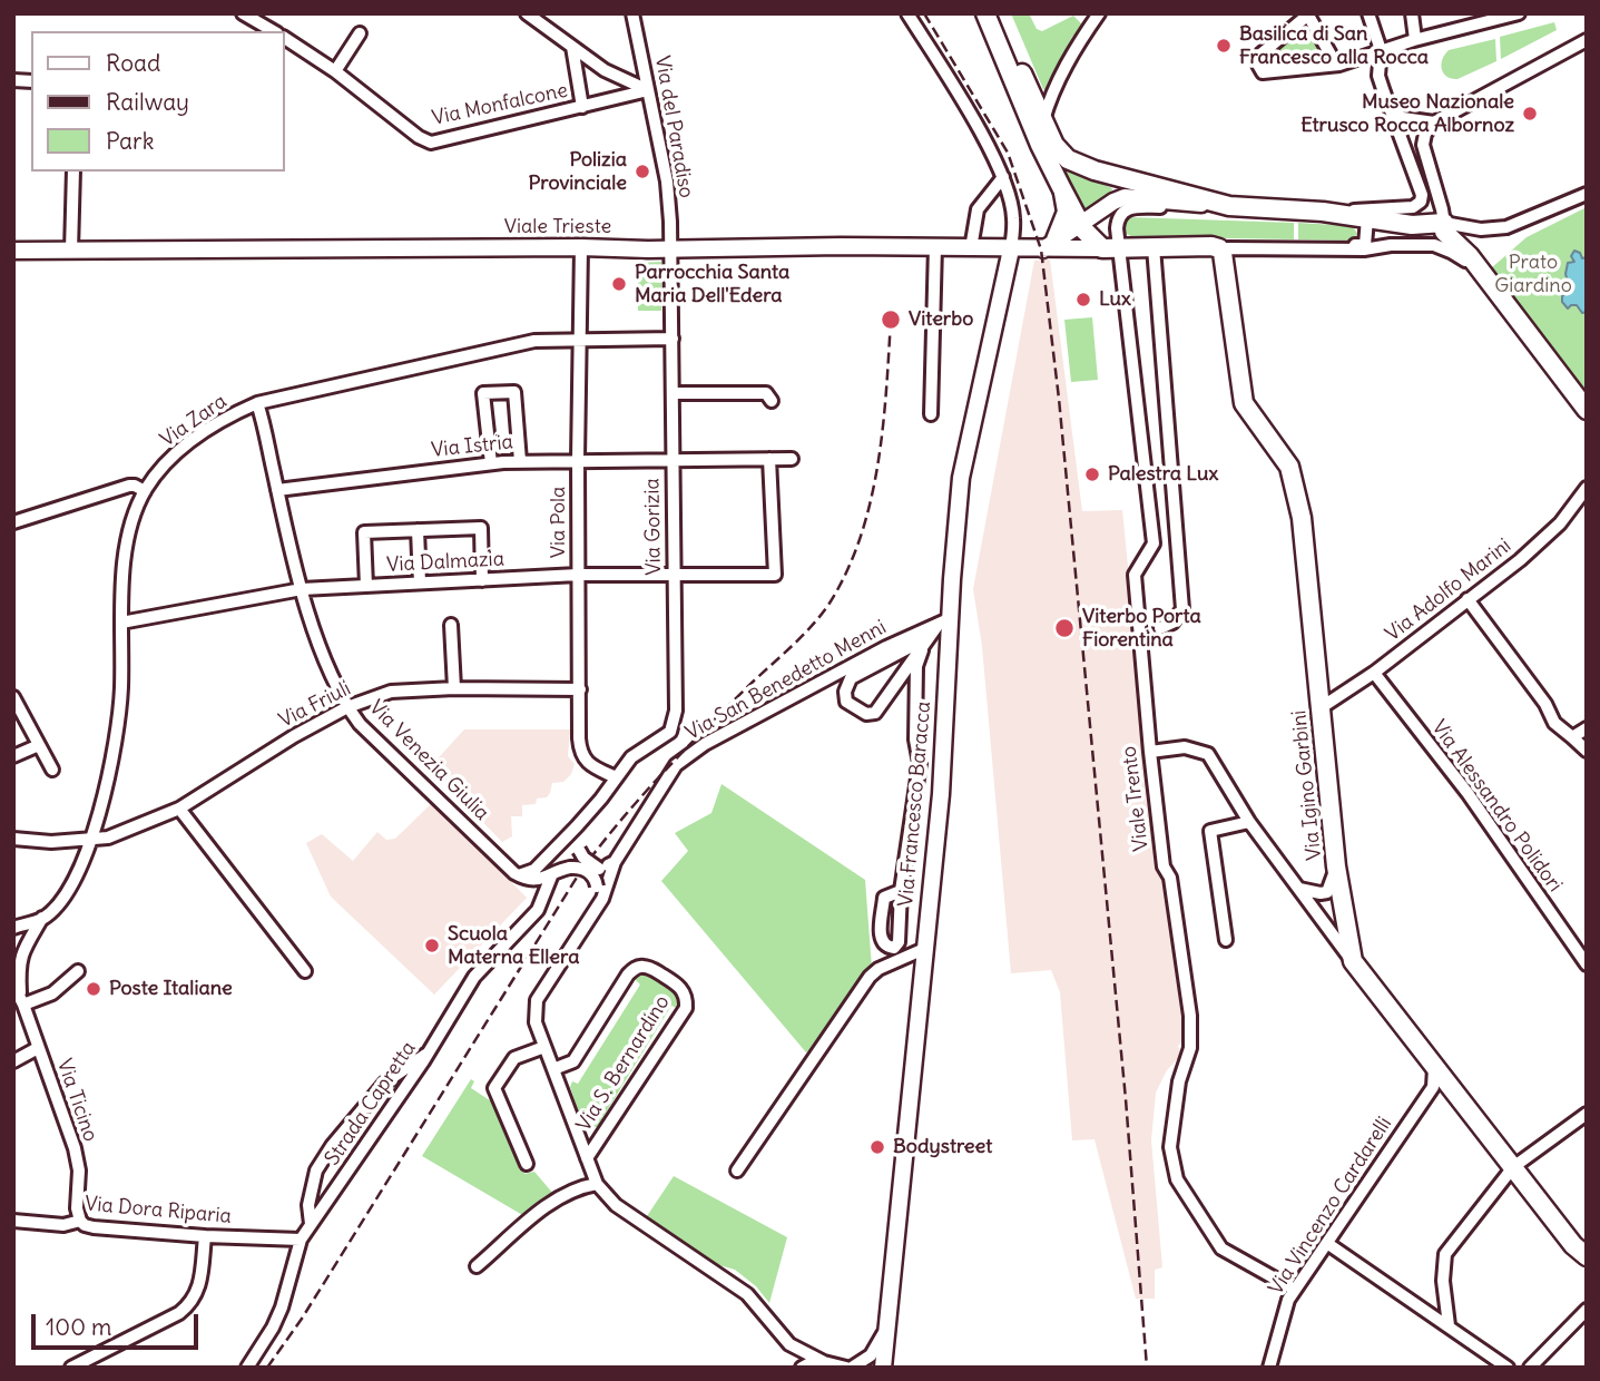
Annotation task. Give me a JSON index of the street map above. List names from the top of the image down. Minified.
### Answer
{"streets":{"main road":["Viale Trieste","Via Igino Garbini","Via Francesco Baracca"],"street":["Via Monfalcone","Via del Paradiso","Via Zara","Via Istria","Via Pola","Via Gorizia","Via Dalmazia","Via Adolfo Marini","Via San Benedetto Menni","Via Friuli","Via Venezia Giulia","Viale Trento","Via Alessandro Polidori","Via S. Bernardino","Via Ticino","Strada Capretta","Via Vincenzo Cardarelli","Via Dora Riparia"]},"crossings":[["Via Monfalcone","Via del Paradiso"],["Via del Paradiso","Viale Trieste"],["Via del Paradiso","Via Gorizia"],["Viale Trieste","Via Pola"],["Viale Trieste","Via Gorizia"],["Viale Trieste","Viale Trento"],["Viale Trieste","Via Francesco Baracca"],["Via Zara","Via Pola"],["Via Zara","Via Gorizia"],["Via Zara","Via Dalmazia"],["Via Zara","Via Friuli"],["Via Zara","Via Venezia Giulia"],["Via Zara","Via Ticino"],["Via Istria","Via Pola"],["Via Istria","Via Gorizia"],["Via Istria","Via Dalmazia"],["Via Istria","Via Venezia Giulia"],["Via Pola","Via Gorizia"],["Via Pola","Via Dalmazia"],["Via Pola","Via Friuli"],["Via Gorizia","Via Dalmazia"],["Via Gorizia","Via Venezia Giulia"],["Via Dalmazia","Via Venezia Giulia"],["Via Adolfo Marini","Via Igino Garbini"],["Via Adolfo Marini","Via Alessandro Polidori"],["Via San Benedetto Menni","Via Francesco Baracca"],["Via Friuli","Via Venezia Giulia"],["Via Igino Garbini","Via Vincenzo Cardarelli"],["Viale Trento","Via Vincenzo Cardarelli"],["Via Ticino","Via Dora Riparia"],["Strada Capretta","Via Dora Riparia"]],"parks":["Prato Giardino"],"places":["Basilica di San Francesco alla Rocca","Museo Nazionale Etrusco Rocca Albornoz","Polizia Provinciale","Parrocchia Santa Maria Dell'Edera","Lux","Viterbo","Palestra Lux","Viterbo Porta Fiorentina","Scuola Materna Ellera","Poste Italiane","Bodystreet"],"legend":["Road","Railway","Park"],"scale_bar":"100 m"}
